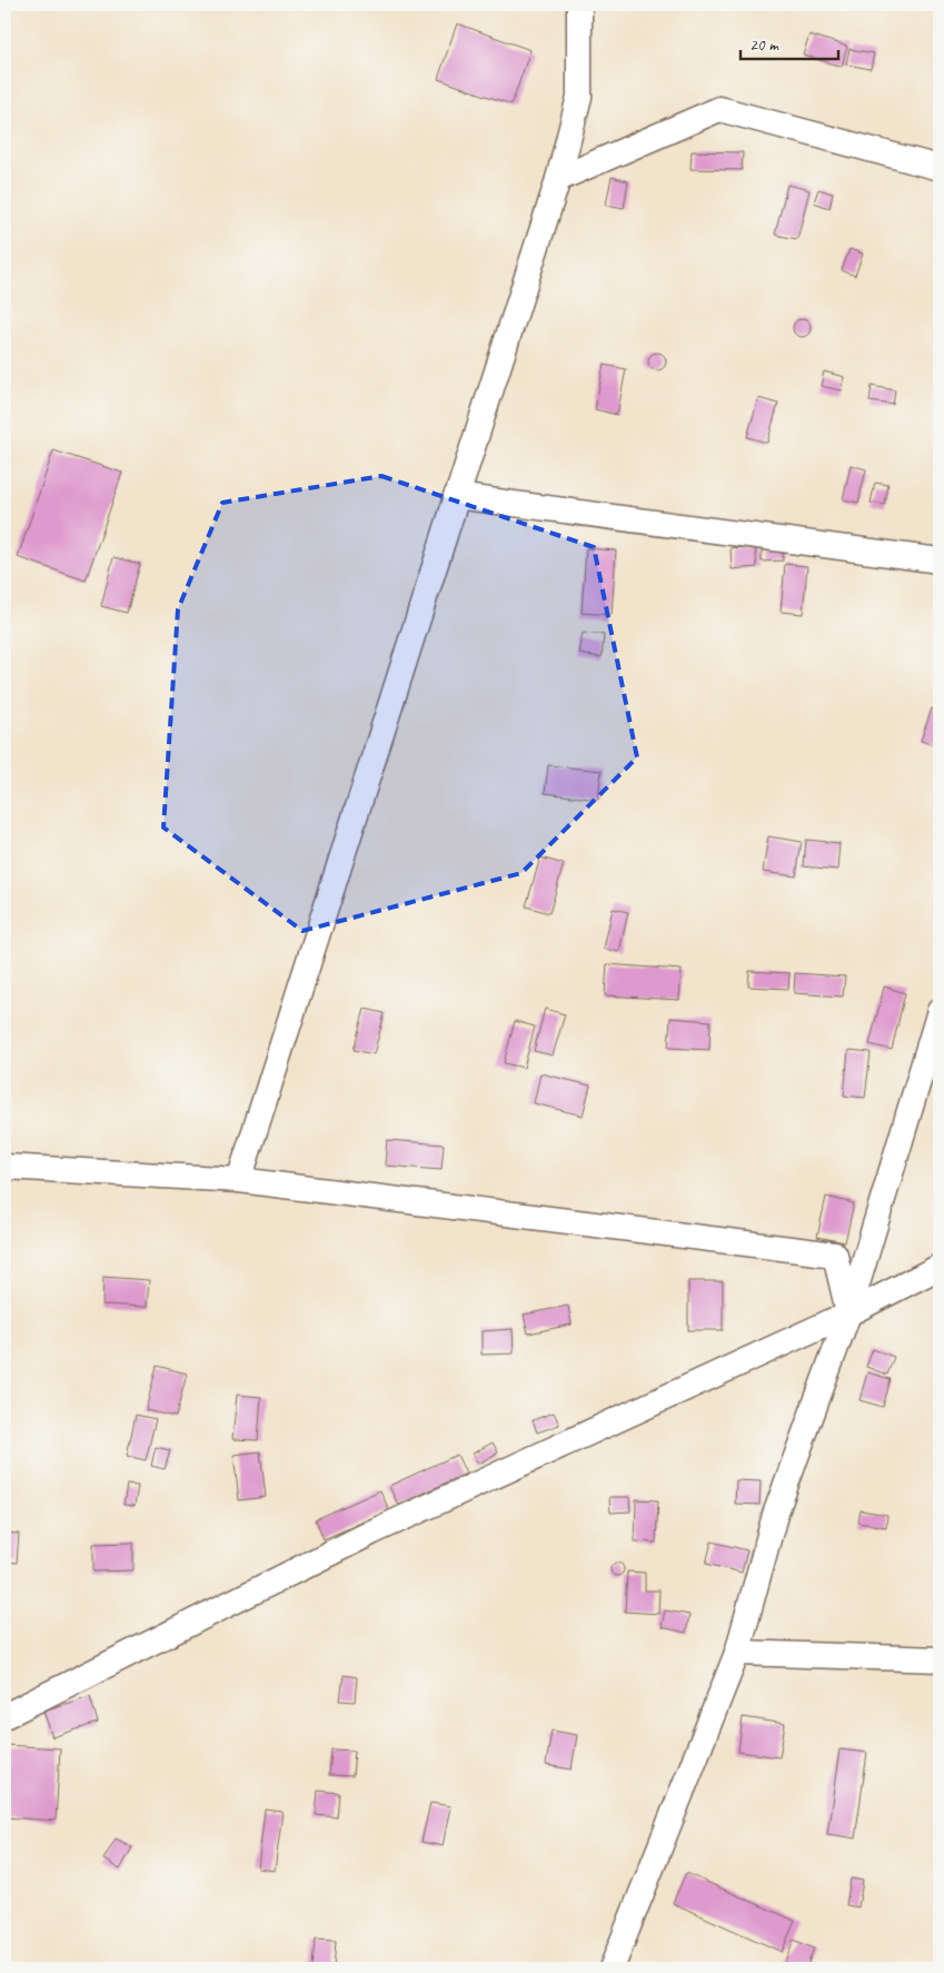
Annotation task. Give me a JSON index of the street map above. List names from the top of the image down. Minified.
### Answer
{"scale_bar":"20 m"}
